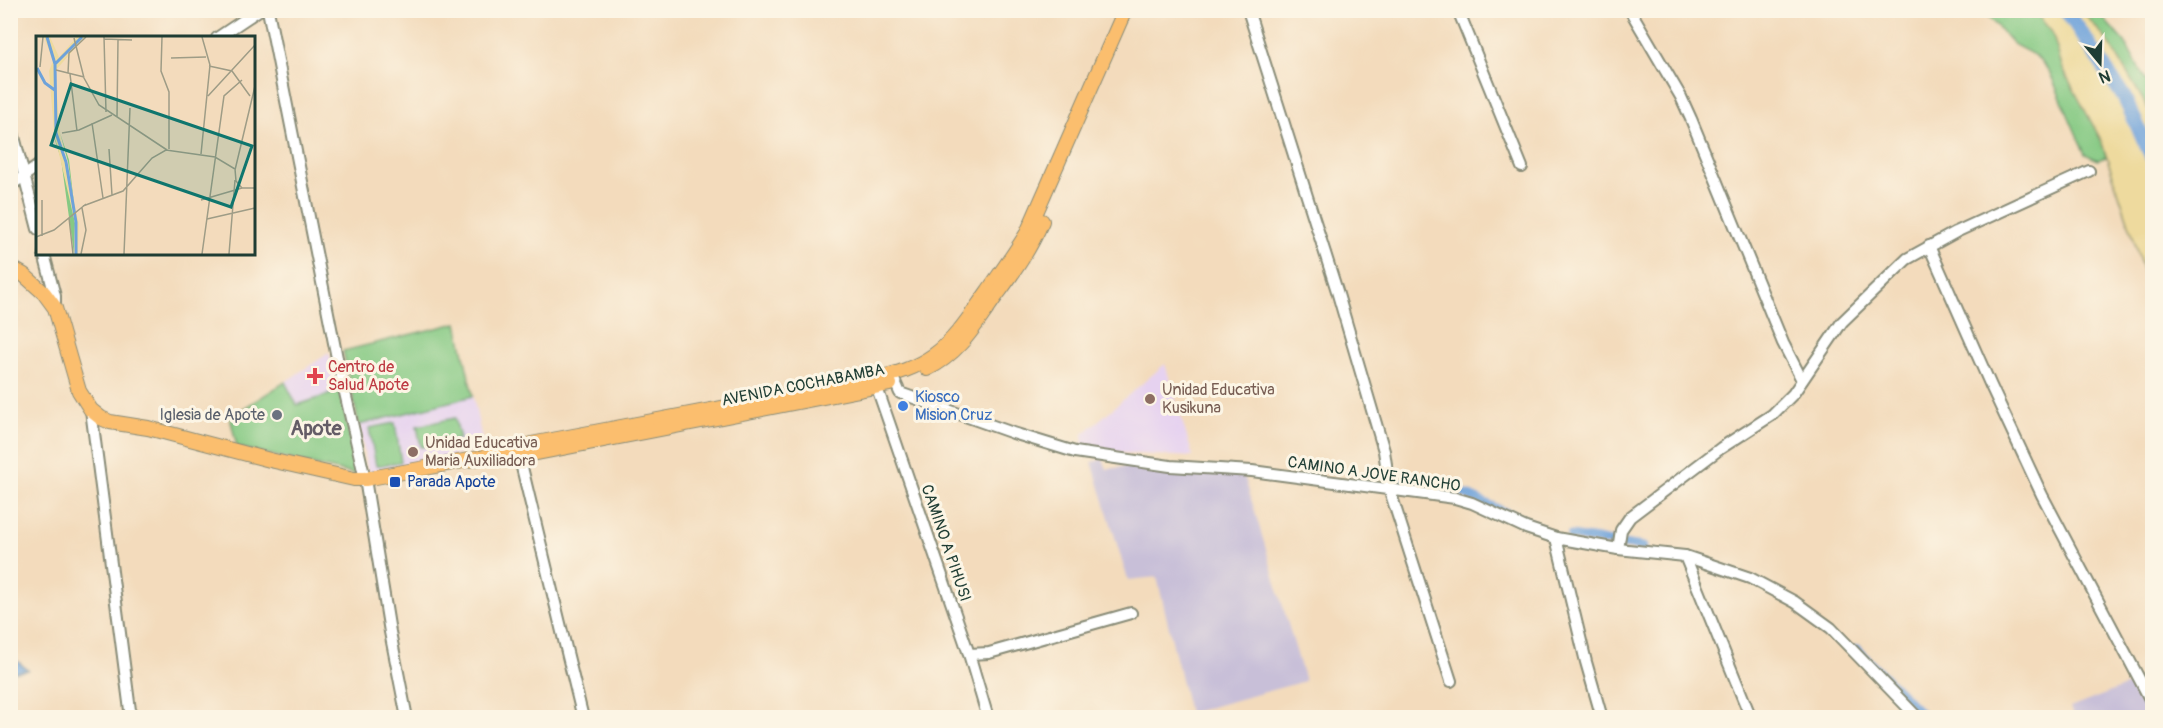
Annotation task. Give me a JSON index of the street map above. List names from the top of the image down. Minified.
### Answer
{"streets":{"main road":["AVENIDA COCHABAMBA"],"street":["CAMINO A JOVE RANCHO","CAMINO A PIHUSI"]},"crossings":[["AVENIDA COCHABAMBA","CAMINO A JOVE RANCHO"],["AVENIDA COCHABAMBA","CAMINO A PIHUSI"]],"districts":["Apote"],"places":{"health":["Centro de Salud Apote"],"other":["Unidad Educativa Kusikuna","Kiosco Mision Cruz","Iglesia de Apote","Unidad Educativa Maria Auxiliadora"],"transit":["Parada Apote"]},"north":"bottom"}
